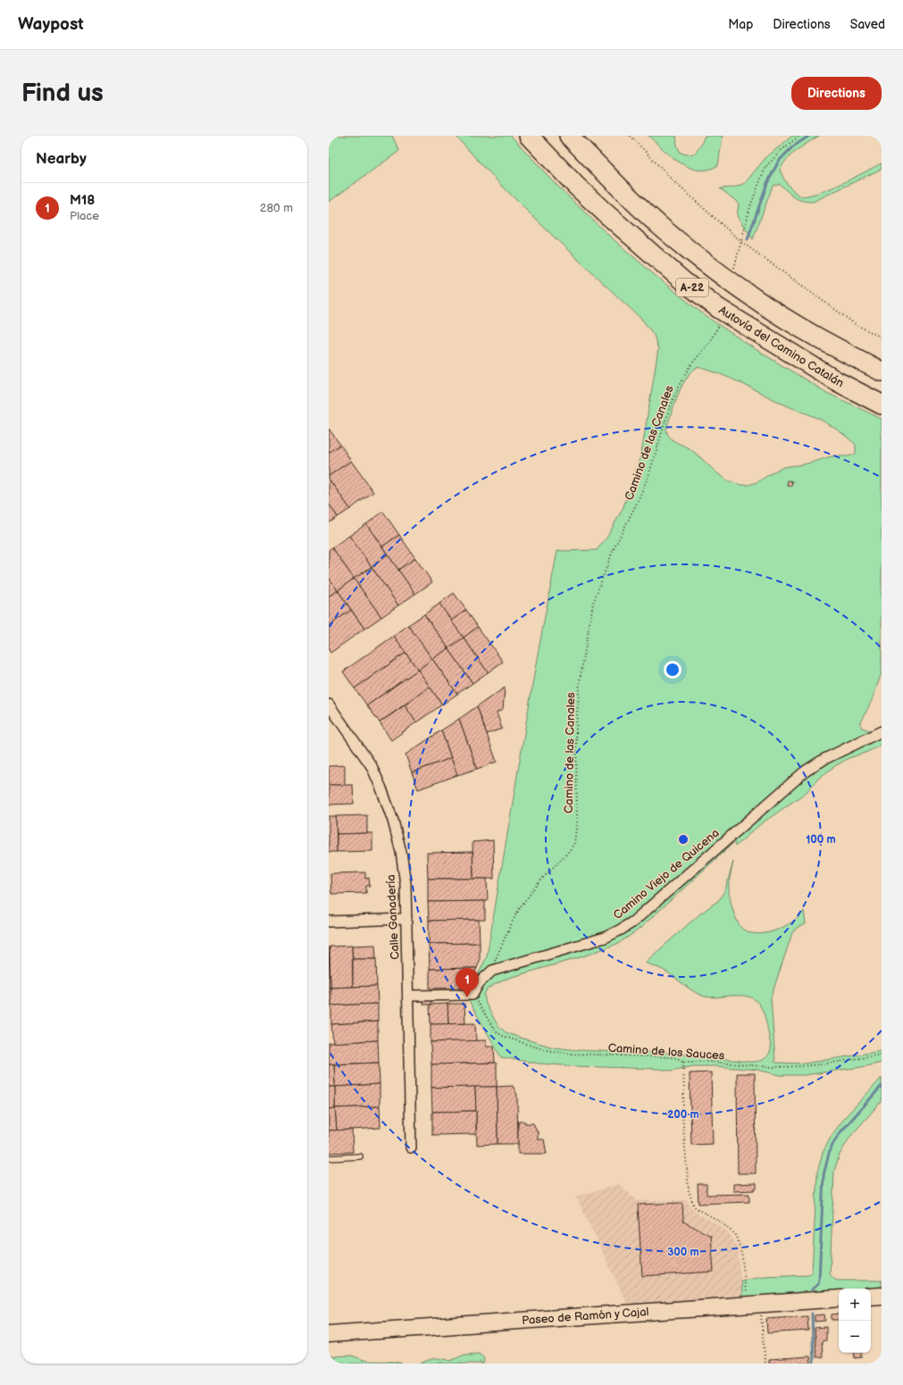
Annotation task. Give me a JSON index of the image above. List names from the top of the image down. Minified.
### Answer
{"streets":{"highway":["A-22","Autovía del Camino Catalán"],"main road":["Paseo de Ramón y Cajal"],"street":["Camino Viejo de Quicena","Calle Ganadería"],"path":["Camino de las Canales","Camino de los Sauces"]},"crossings":[["Camino de las Canales","Camino Viejo de Quicena"],["Camino Viejo de Quicena","Camino de los Sauces"]],"page":{"header":"Waypost","nav":["Map","Directions","Saved"],"buttons":"Directions","title":"Find us","heading":"Nearby","list":[{"mark":"1","name":"M18","note":"Place","value":"280 m"}],"pins":"1","map_buttons":["+","−"]},"rings":["100 m","200 m","300 m"]}
